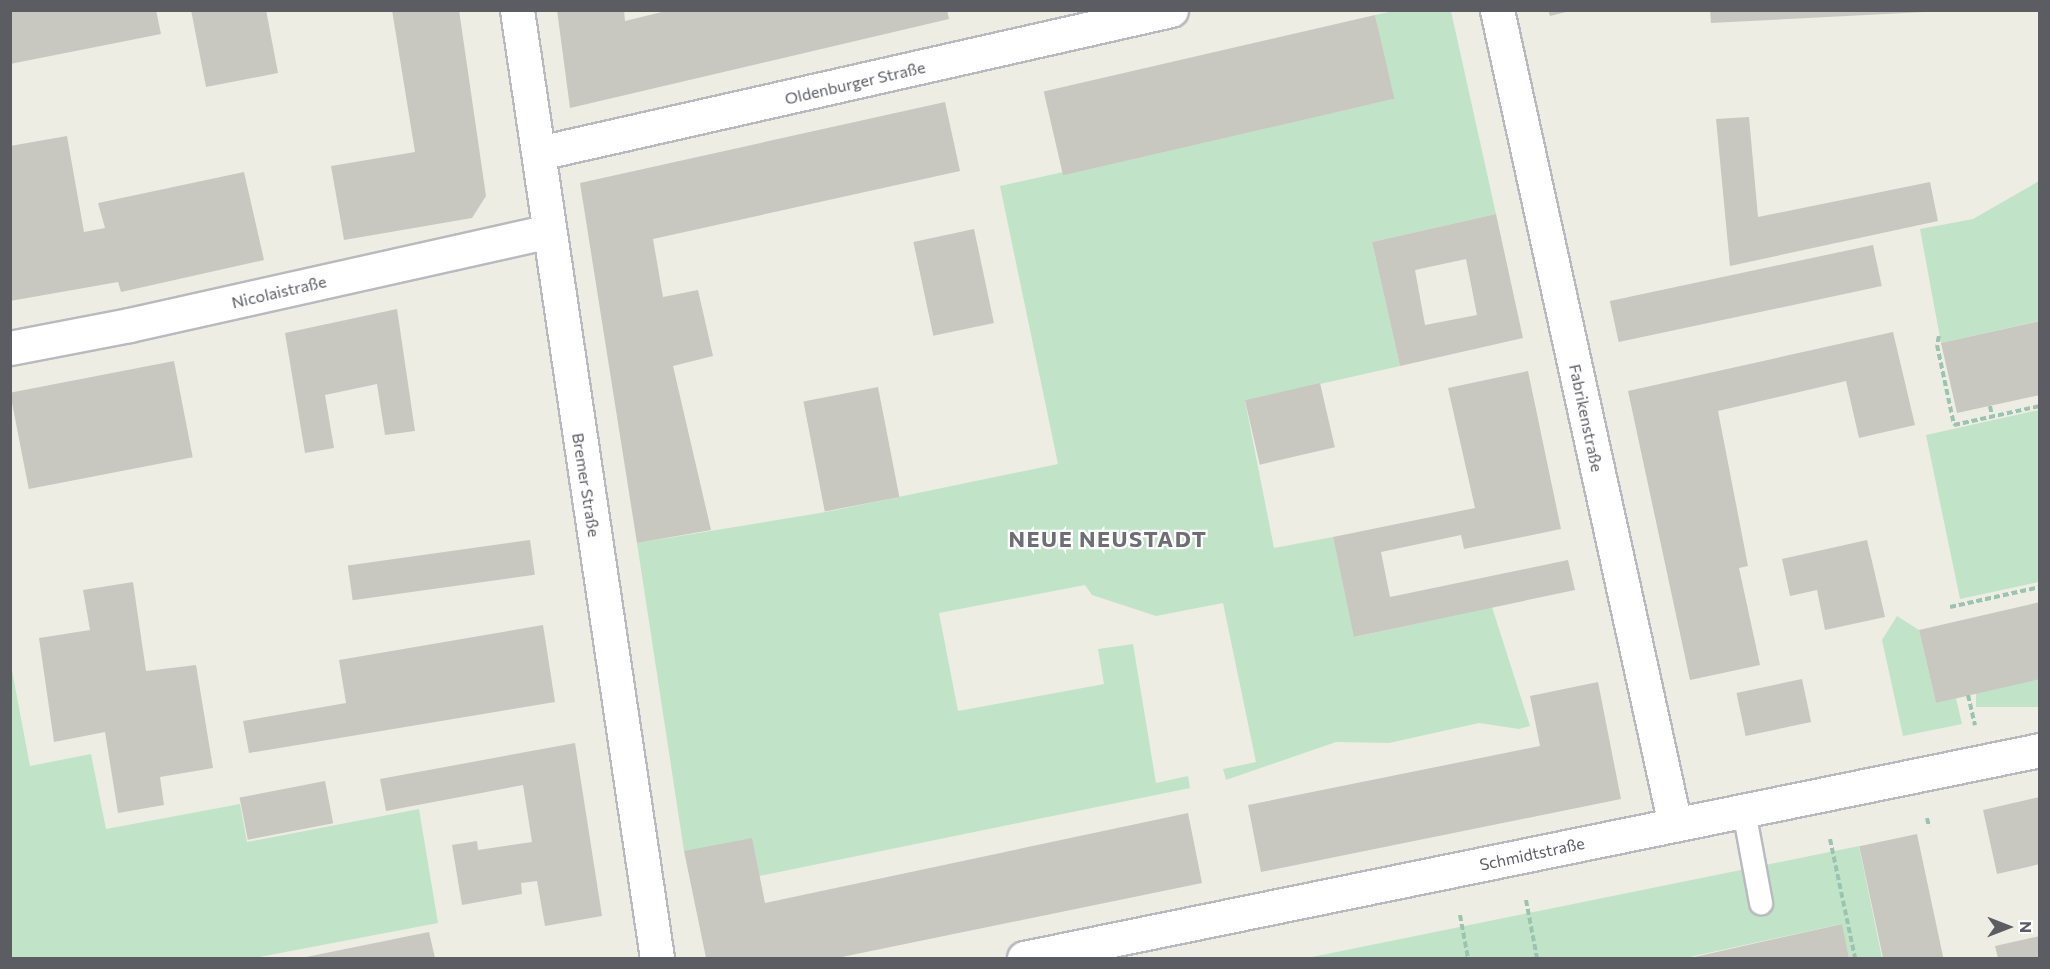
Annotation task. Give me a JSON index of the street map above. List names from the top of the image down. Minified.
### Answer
{"streets":{"street":["Oldenburger Straße","Nicolaistraße","Fabrikenstraße","Bremer Straße","Schmidtstraße"]},"crossings":[["Oldenburger Straße","Bremer Straße"],["Nicolaistraße","Bremer Straße"],["Fabrikenstraße","Schmidtstraße"]],"districts":["NEUE NEUSTADT"],"north":"right"}
